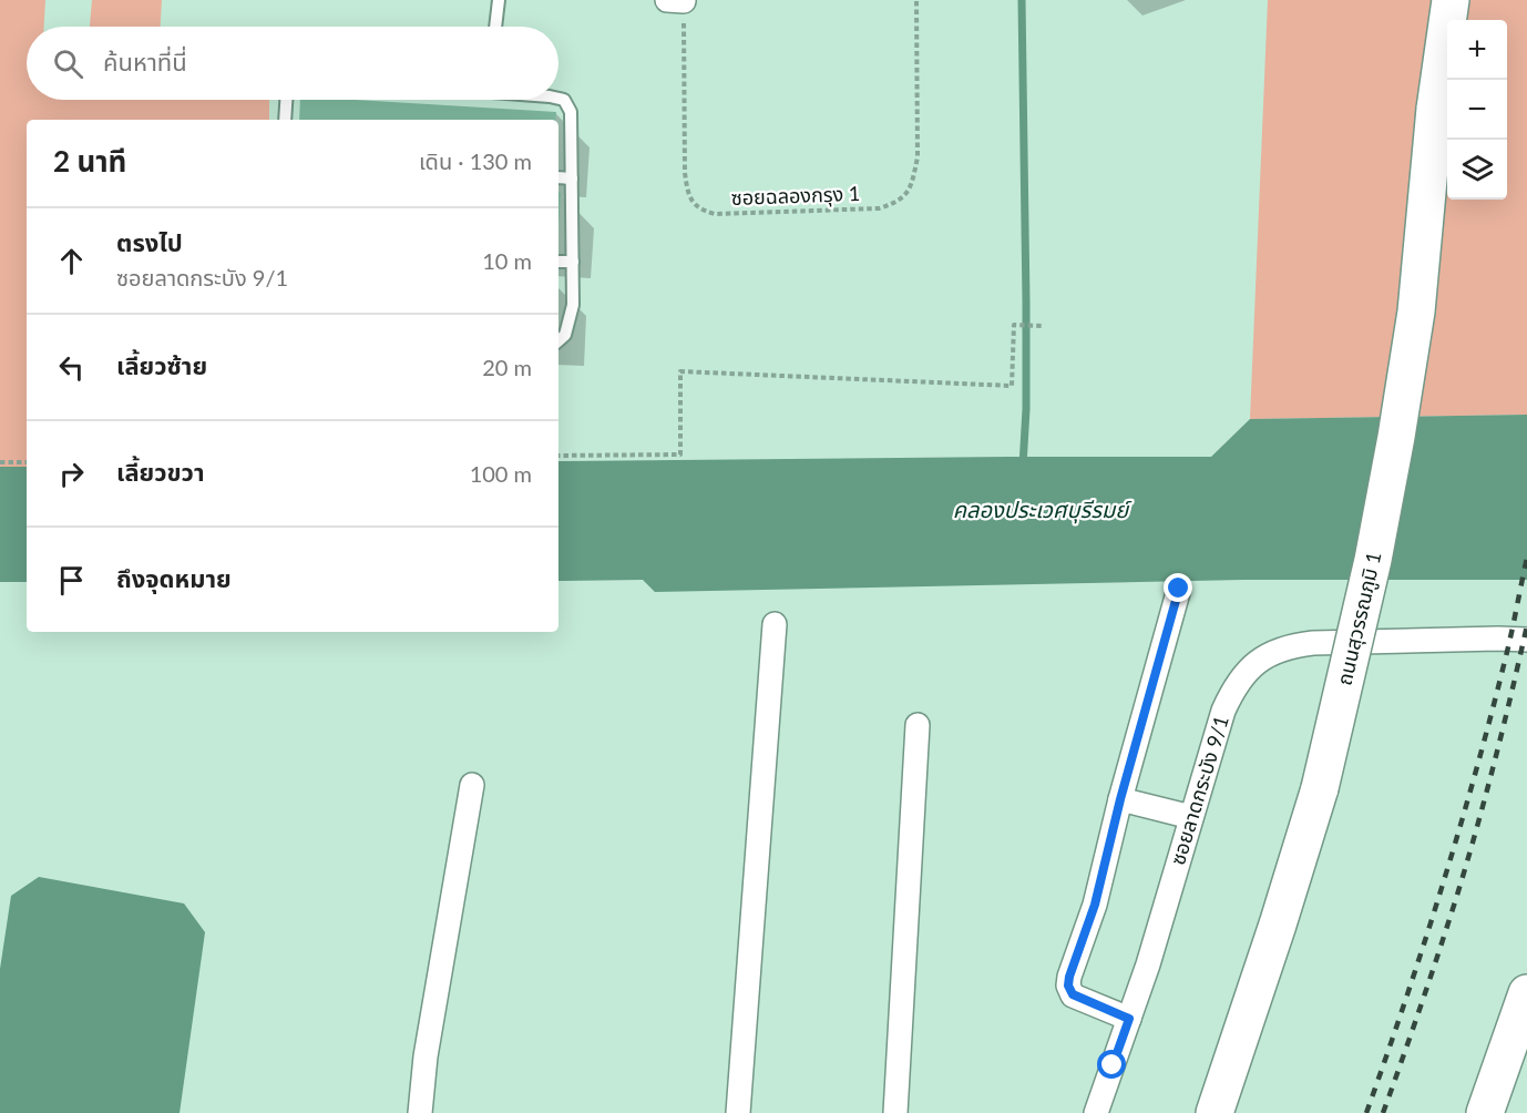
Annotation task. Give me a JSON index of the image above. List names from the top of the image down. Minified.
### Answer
{"streets":{"highway":["ถนนสุวรรณภูมิ 1"],"street":["ซอยลาดกระบัง 9/1"],"path":["ซอยฉลองกรุง 1"]},"water":["คลองประเวศบุรีรมย์"],"page":{"map_buttons":["+","−"],"search":"ค้นหาที่นี่","heading":["2 นาที","เดิน · 130 m"],"list":[["ตรงไป","ซอยลาดกระบัง 9/1","10 m"],["เลี้ยวซ้าย","20 m"],["เลี้ยวขวา","100 m"],"ถึงจุดหมาย"]}}
